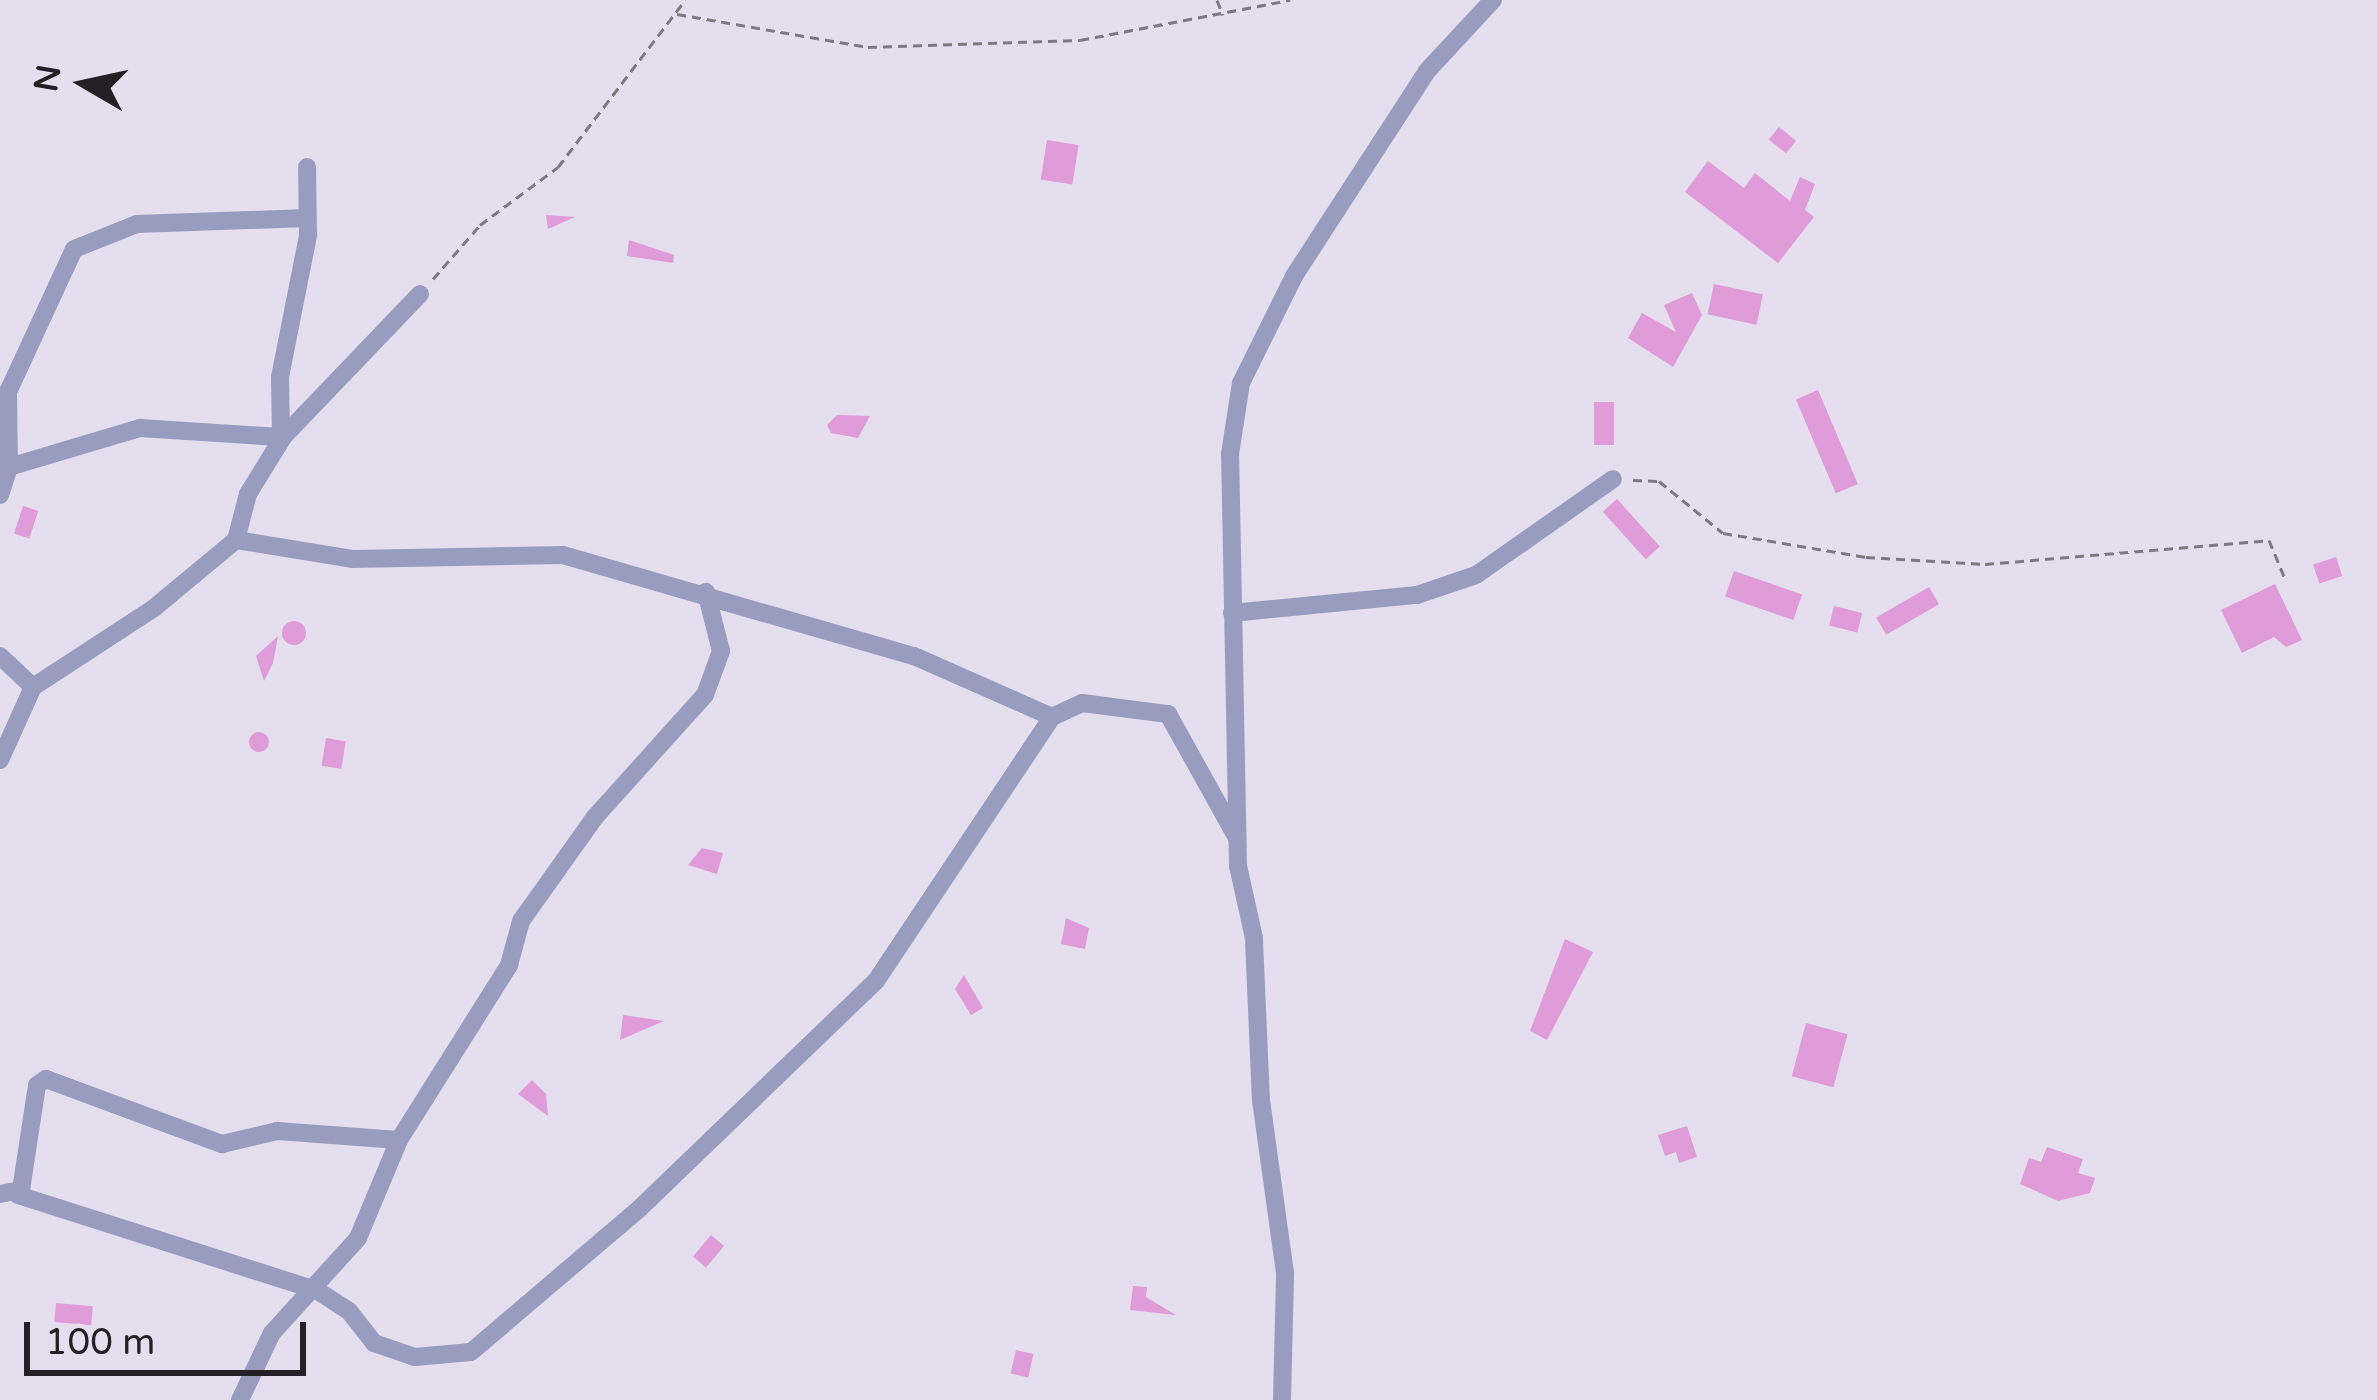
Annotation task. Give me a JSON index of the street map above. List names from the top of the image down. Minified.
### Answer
{"scale_bar":"100 m","north":"left"}
